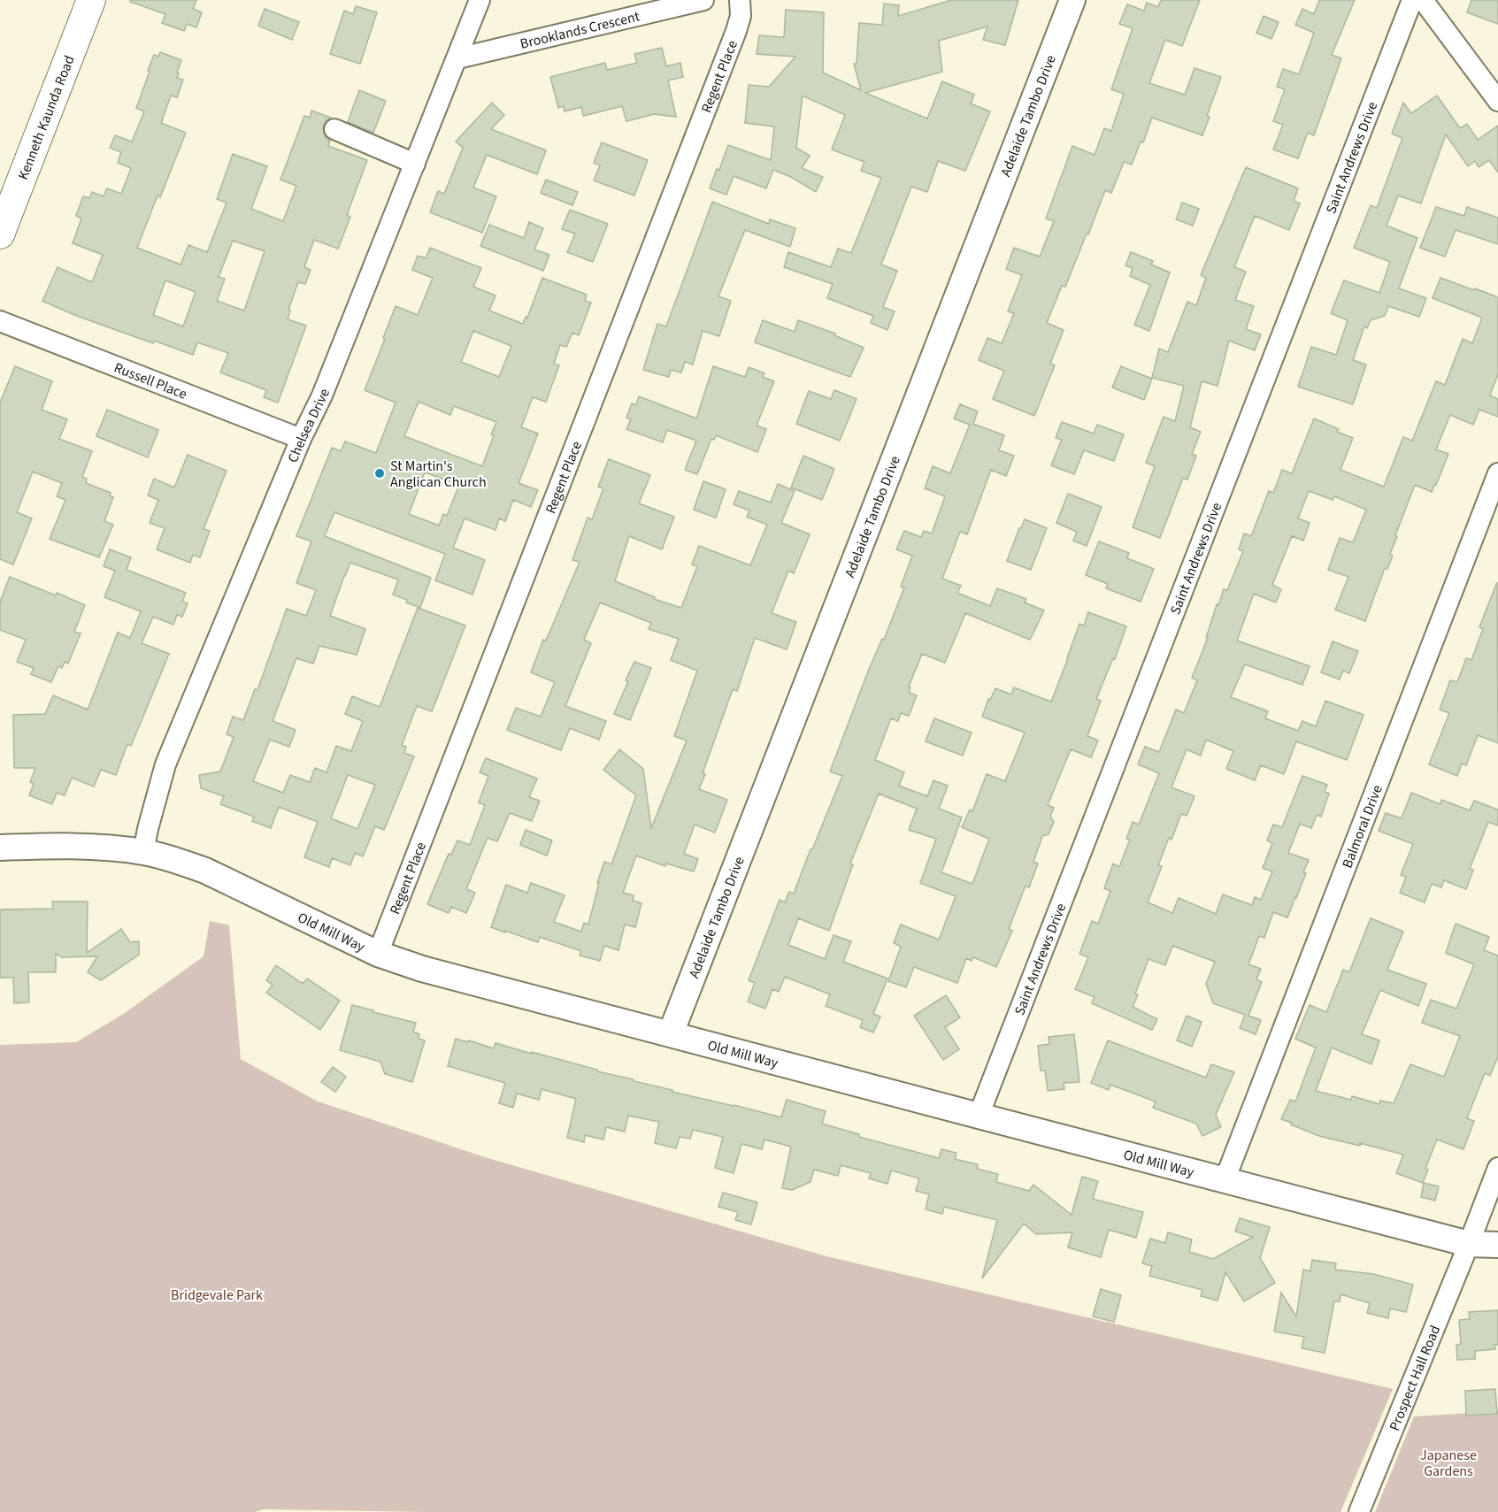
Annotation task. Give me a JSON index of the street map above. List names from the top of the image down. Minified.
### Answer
{"streets":{"main road":["Kenneth Kaunda Road"],"street":["Brooklands Crescent","Regent Place","Adelaide Tambo Drive","Saint Andrews Drive","Russell Place","Chelsea Drive","Balmoral Drive","Old Mill Way","Prospect Hall Road"]},"crossings":[["Brooklands Crescent","Chelsea Drive"],["Regent Place","Old Mill Way"],["Adelaide Tambo Drive","Old Mill Way"],["Saint Andrews Drive","Old Mill Way"],["Russell Place","Chelsea Drive"],["Chelsea Drive","Old Mill Way"],["Balmoral Drive","Old Mill Way"],["Old Mill Way","Prospect Hall Road"]],"parks":["Bridgevale Park","Japanese Gardens"],"places":["St Martin's Anglican Church"]}
